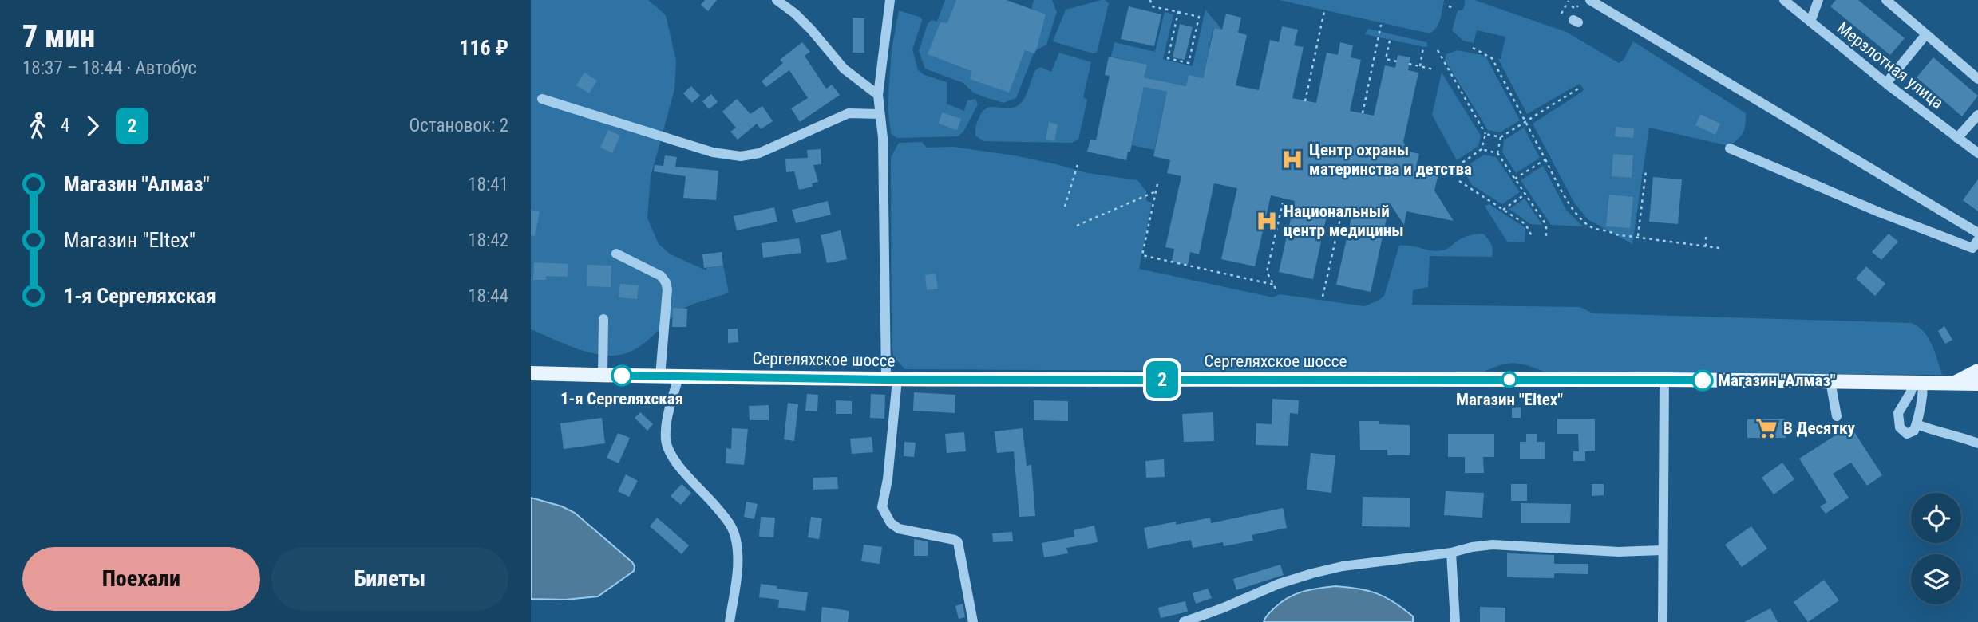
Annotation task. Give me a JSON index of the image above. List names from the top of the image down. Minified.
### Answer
{"streets":{"main road":["Сергеляхское шоссе"],"street":["Мерзлотная улица"]},"places":{"hospital":["Центр охраны материнства и детства","Национальный центр медицины"],"other":["1-я Сергеляхская","Магазин \"Eltex\"","Магазин \"Алмаз\""],"supermarket":["В Десятку"]},"lines":["bus line 2"],"page":{"heading":["7 мин","18:37 – 18:44 · Автобус","116 ₽"],"on_map":"2","legs":["4","2","Остановок: 2"],"list":[{"name":"Магазин \"Алмаз\"","value":"18:41"},{"name":"Магазин \"Eltex\"","value":"18:42"},{"name":"1-я Сергеляхская","value":"18:44"}],"buttons":["Поехали","Билеты"]}}
